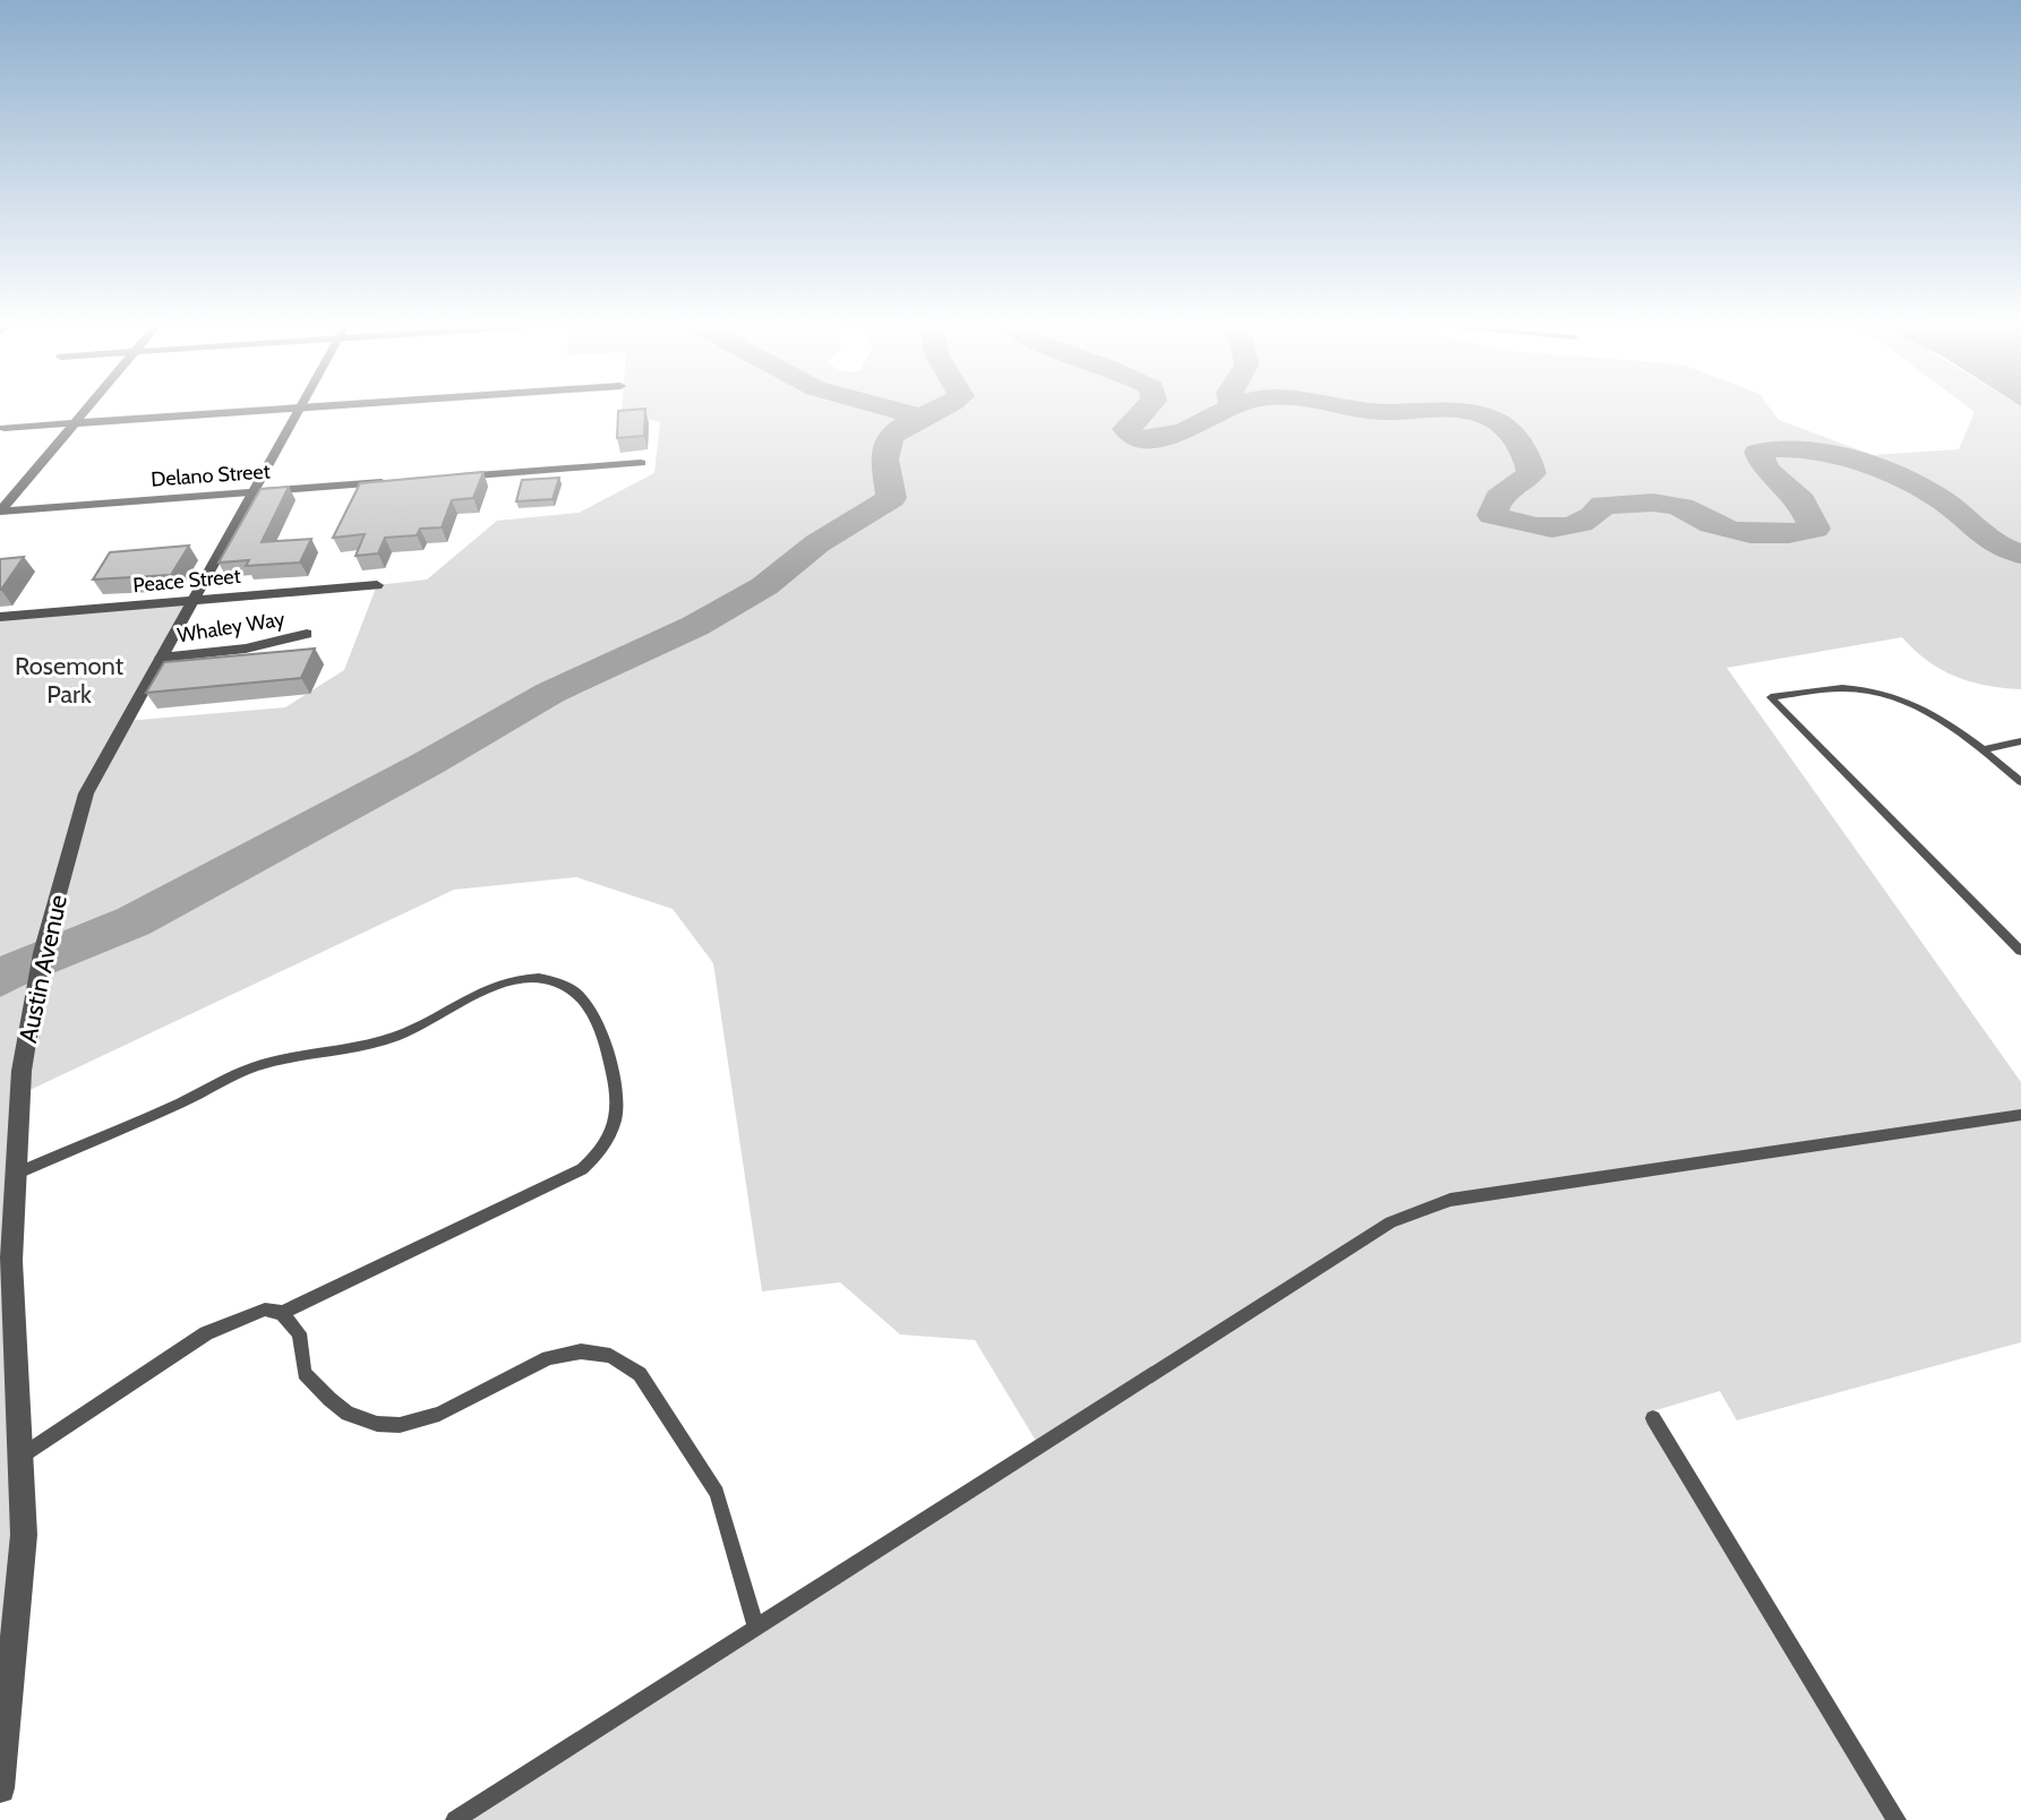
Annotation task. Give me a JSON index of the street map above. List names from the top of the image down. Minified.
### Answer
{"streets":{"street":["Delano Street","Peace Street","Whaley Way","Austin Avenue"]},"crossings":[["Delano Street","Austin Avenue"],["Peace Street","Austin Avenue"],["Whaley Way","Austin Avenue"]],"parks":["Rosemont Park"]}
